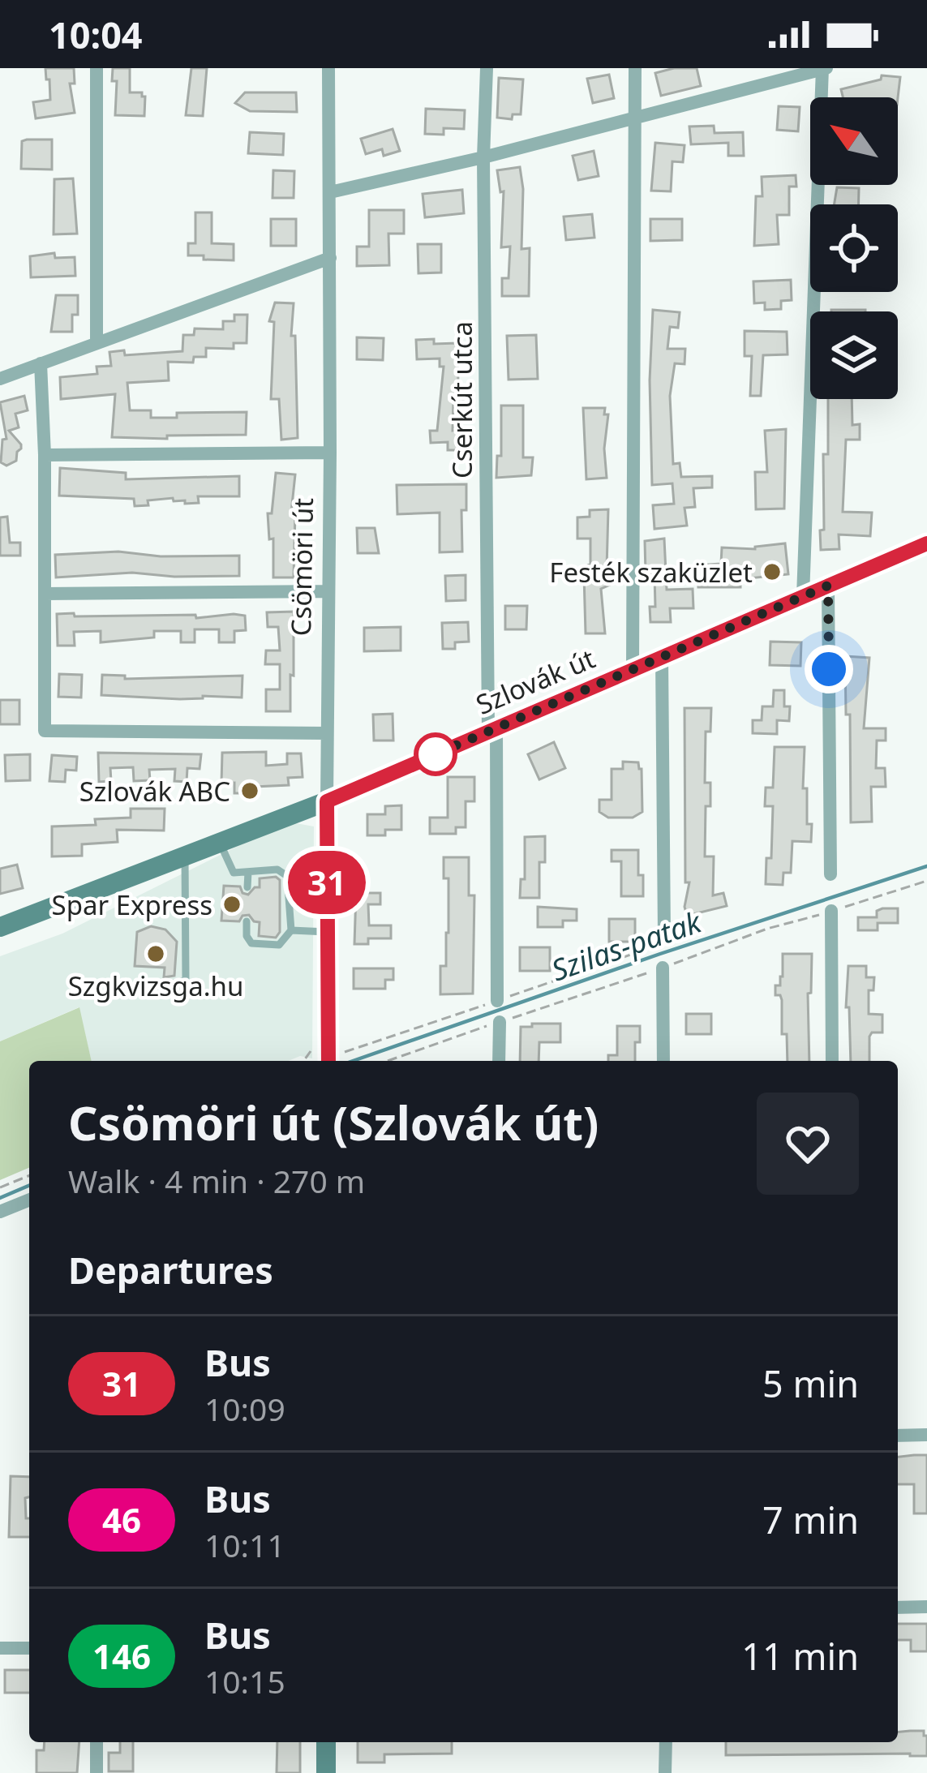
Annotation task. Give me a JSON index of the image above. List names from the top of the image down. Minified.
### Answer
{"streets":{"main road":["Csömöri út","Szlovák út"],"street":["Cserkút utca"]},"crossings":[["Cserkút utca","Szlovák út"],["Csömöri út","Szlovák út"]],"water":["Szilas-patak"],"places":["Festék szaküzlet","Szlovák ABC","Spar Express","Szgkvizsga.hu"],"lines":["bus line 31"],"north":"top left","page":{"status":"10:04","on_map":"31","heading":[["Csömöri út (Szlovák út)","Walk · 4 min · 270 m"],"Departures"],"list":[{"mark":"31","name":"Bus","note":"10:09","value":"5 min"},{"mark":"46","name":"Bus","note":"10:11","value":"7 min"},{"mark":"146","name":"Bus","note":"10:15","value":"11 min"}]}}
